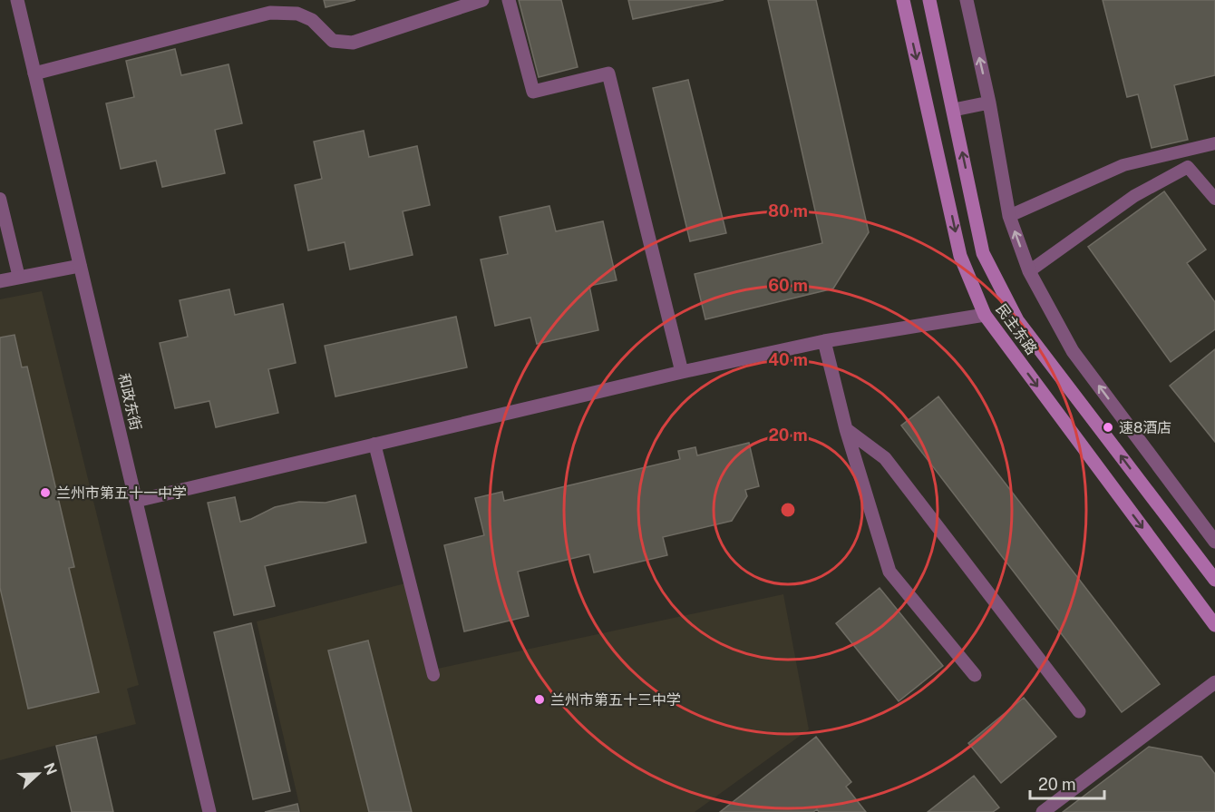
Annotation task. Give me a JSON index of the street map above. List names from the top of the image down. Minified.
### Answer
{"streets":{"main road":["民主东路"],"street":["和政东街"]},"places":["速8酒店","兰州市第五十一中学","兰州市第五十三中学"],"scale_bar":"20 m","north":"right","rings":["80 m","60 m","40 m","20 m"]}
